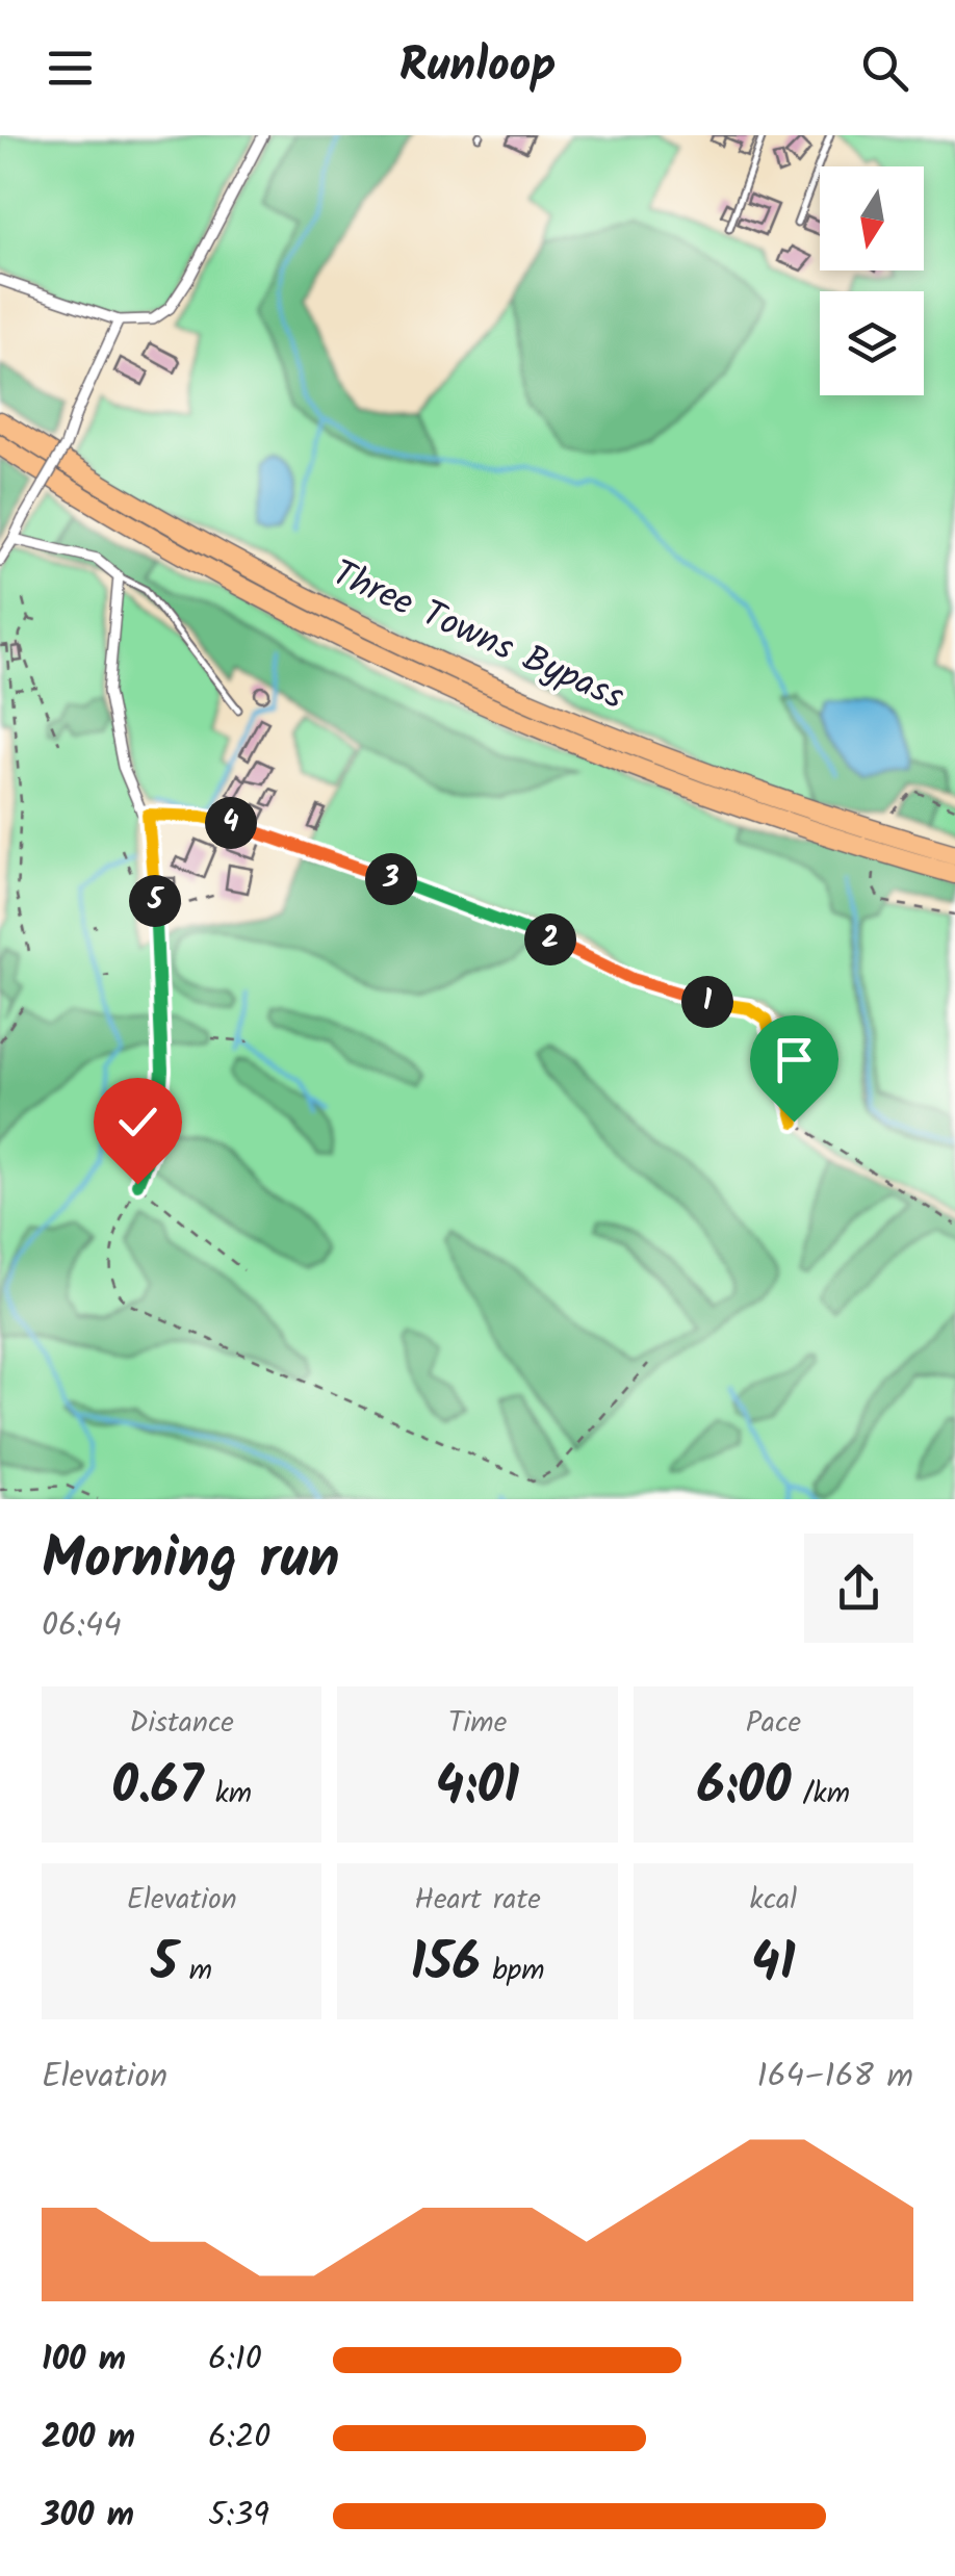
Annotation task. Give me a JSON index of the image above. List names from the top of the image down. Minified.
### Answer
{"streets":{"highway":["Three Towns Bypass"]},"north":"bottom","page":{"header":"Runloop","pins":["4","3","5","2","1"],"heading":["Morning run","06:44"],"stats":[["Distance","0.67 km"],["Time","4:01"],["Pace","6:00 /km"],["Elevation","5 m"],["Heart rate","156 bpm"],["kcal","41"]],"chart":["Elevation","164–168 m"],"list":[{"name":"100 m","note":"6:10"},{"name":"200 m","note":"6:20"},{"name":"300 m","note":"5:39"}]}}
